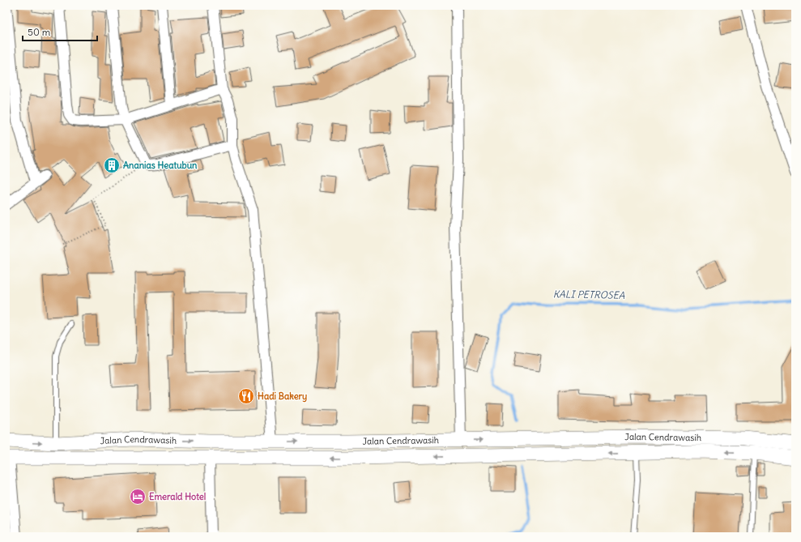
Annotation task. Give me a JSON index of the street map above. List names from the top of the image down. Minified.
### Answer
{"streets":{"main road":["Jalan Cendrawasih"]},"water":["KALI PETROSEA"],"places":{"building":["Ananias Heatubun"],"restaurant":["Hadi Bakery"],"hotel":["Emerald Hotel"]},"scale_bar":"50 m"}
